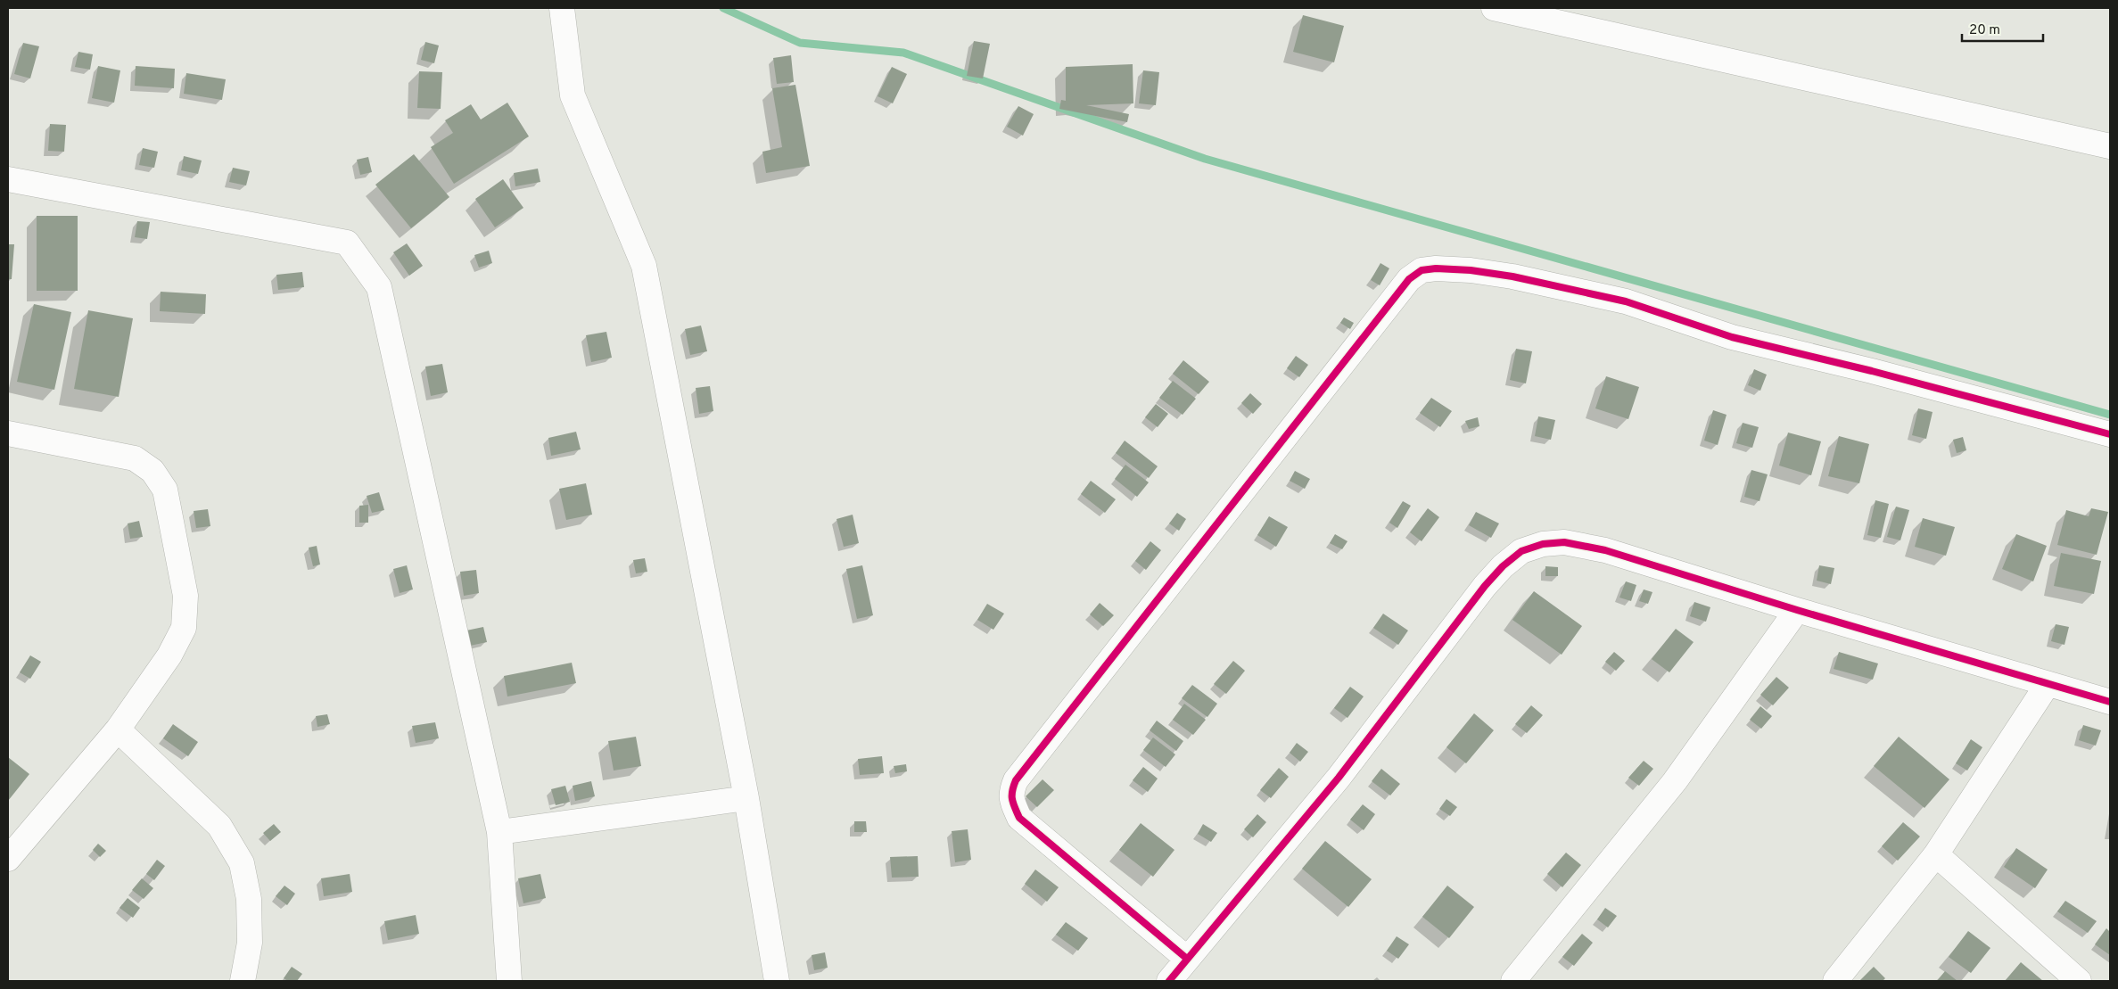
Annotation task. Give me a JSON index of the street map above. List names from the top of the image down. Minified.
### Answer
{"scale_bar":"20 m"}
